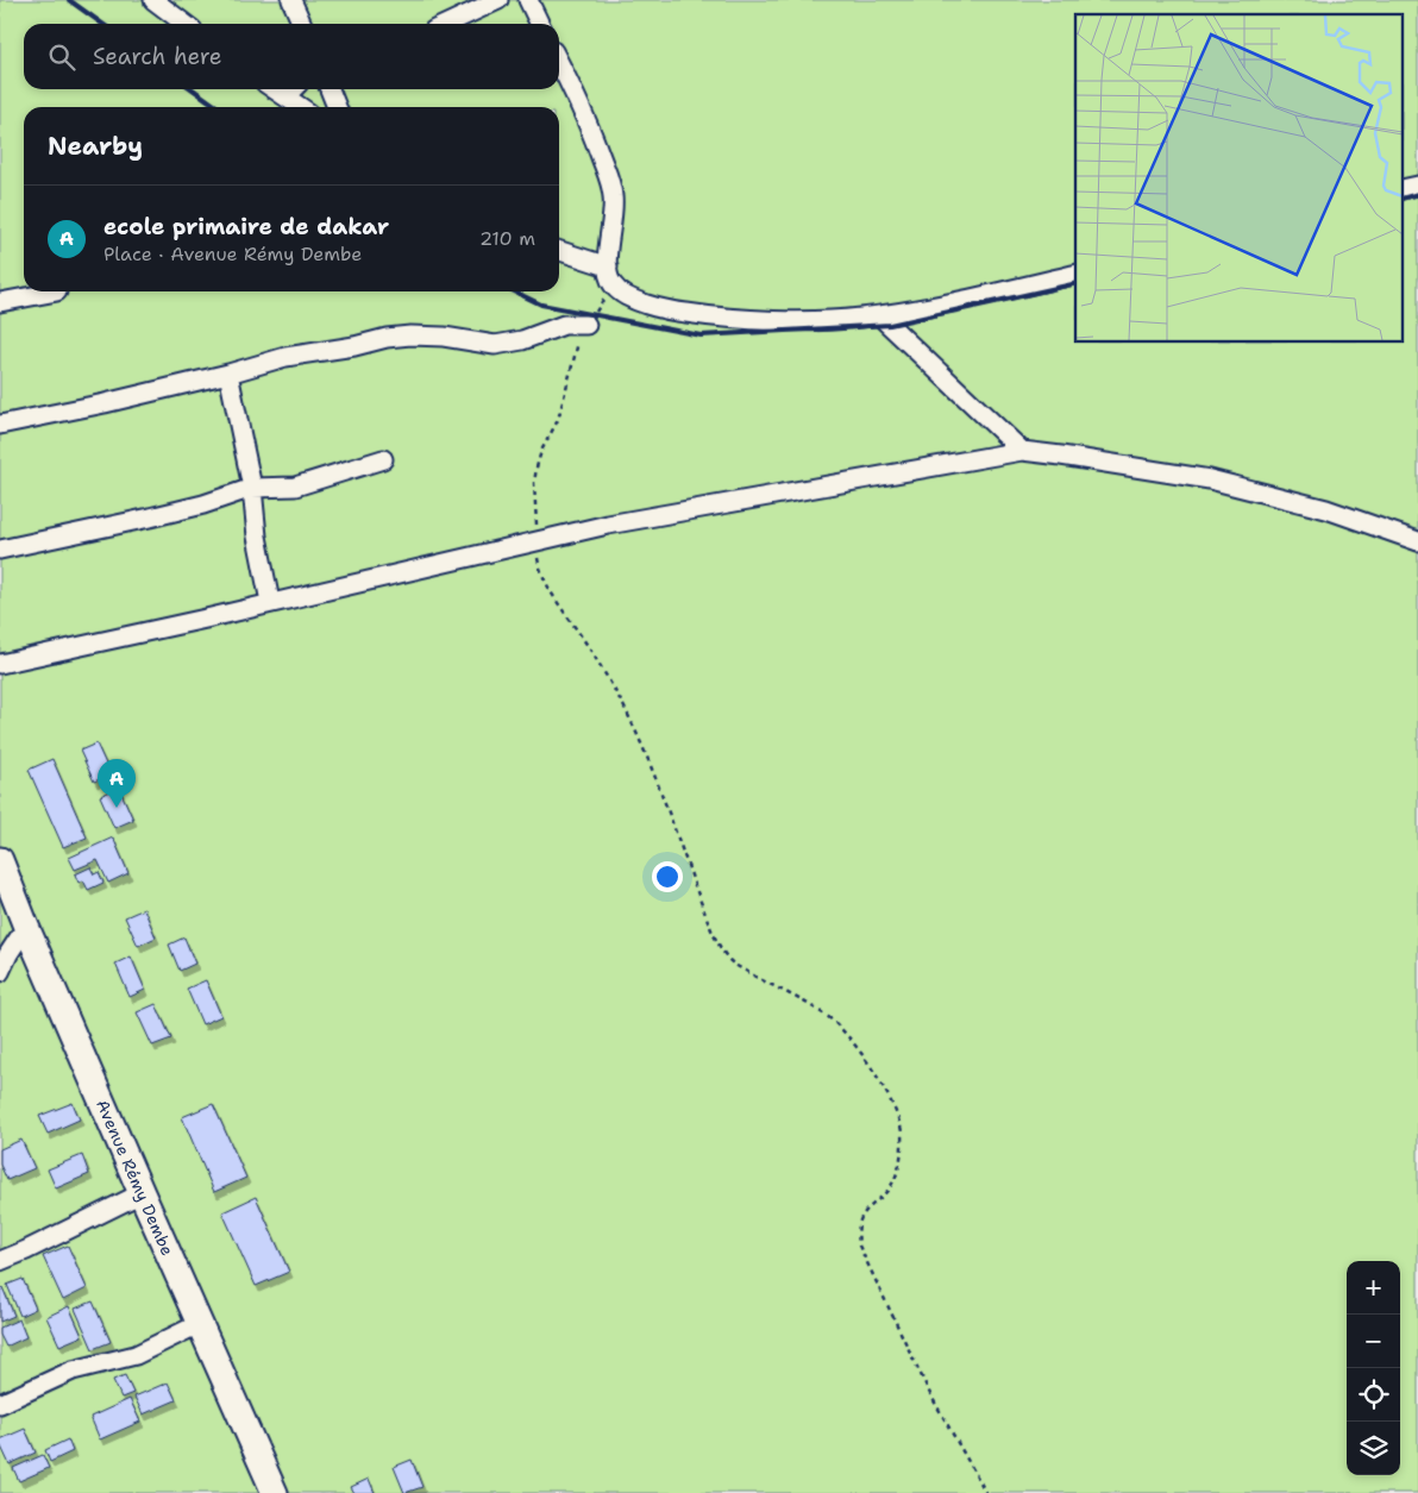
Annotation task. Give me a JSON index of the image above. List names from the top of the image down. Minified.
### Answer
{"streets":{"street":["Avenue Rémy Dembe"]},"page":{"search":"Search here","heading":"Nearby","list":[{"mark":"A","name":"ecole primaire de dakar","note":"Place · Avenue Rémy Dembe","value":"210 m"}],"pins":"A","map_buttons":["+","−"]}}
